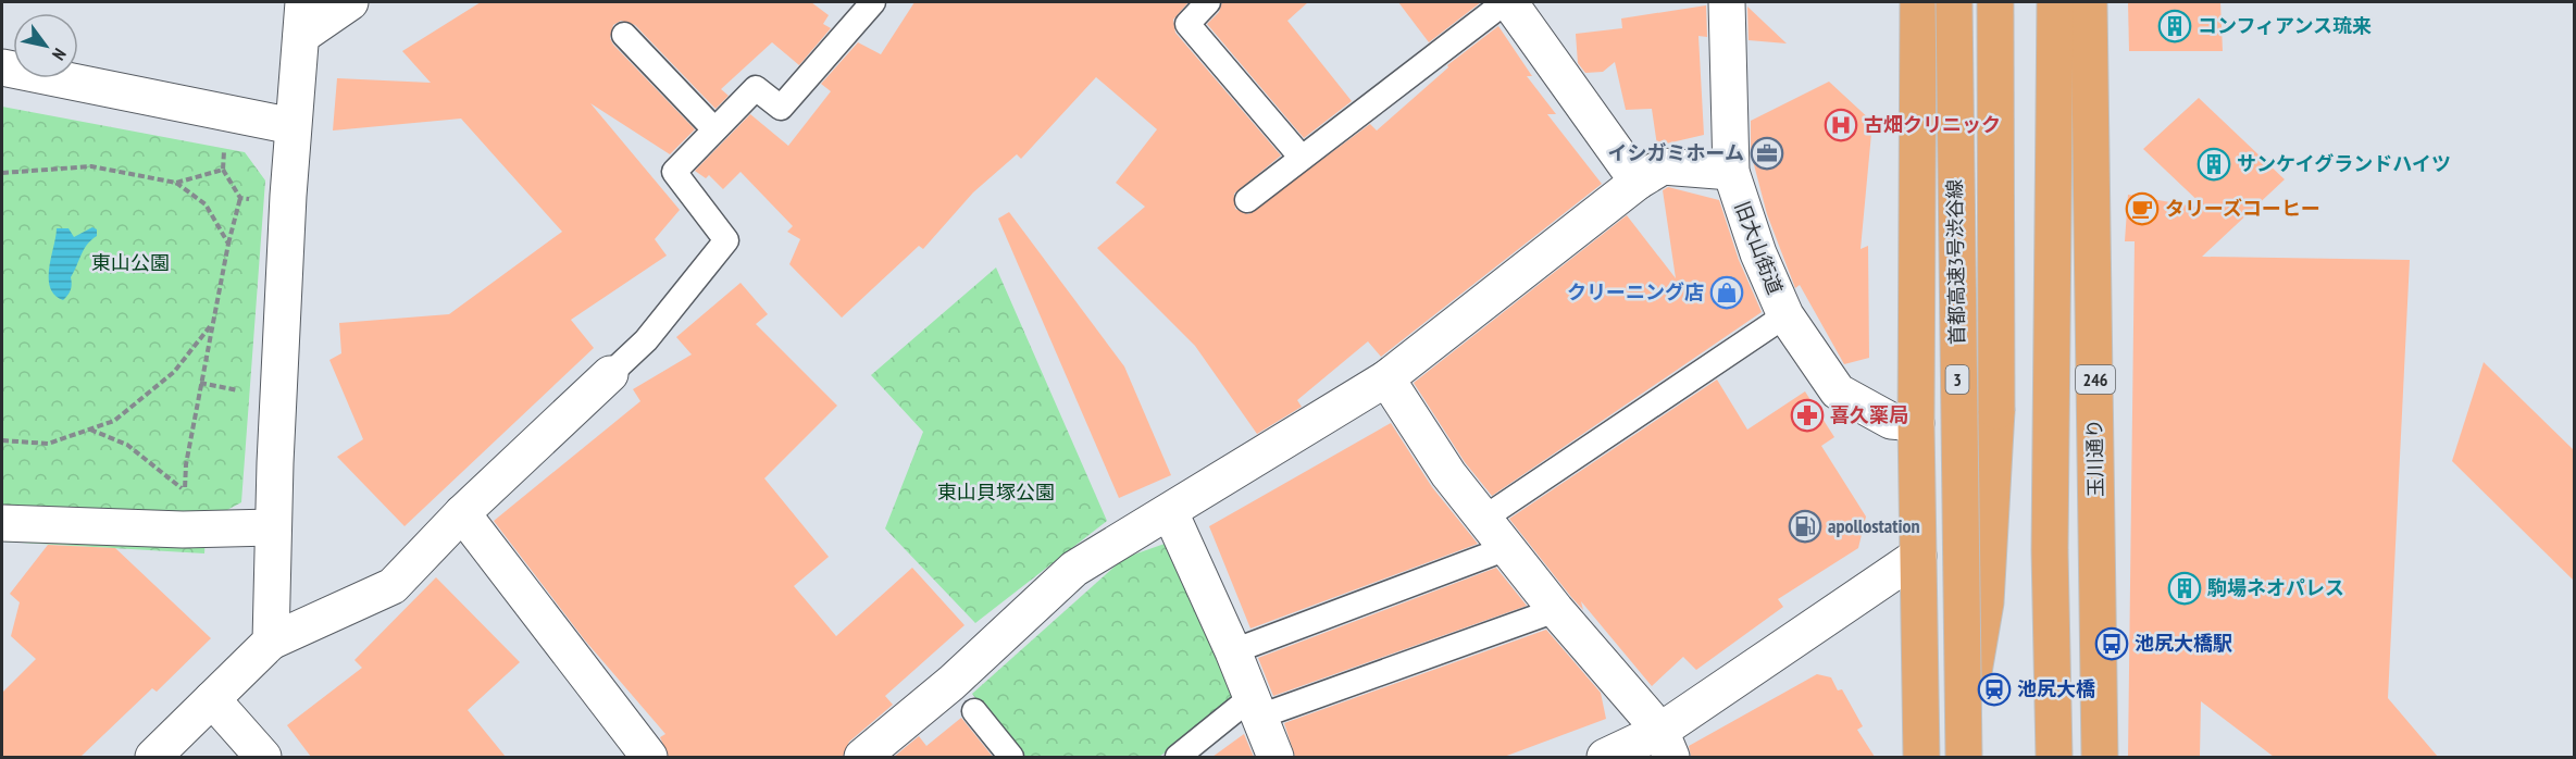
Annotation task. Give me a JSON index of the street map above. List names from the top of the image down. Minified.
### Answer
{"streets":{"highway":["首都高速3号渋谷線","3","246","玉川通り"],"street":["旧大山街道"]},"parks":["東山公園","東山貝塚公園"],"places":{"building":["コンフィアンス琉来","サンケイグランドハイツ","駒場ネオパレス"],"hospital":["古畑クリニック"],"office":["イシガミホーム"],"cafe":["タリーズコーヒー"],"shop":["クリーニング店"],"pharmacy":["喜久薬局"],"fuel station":["apollostation"],"bus stop":["池尻大橋駅"],"station":["池尻大橋"]},"north":"bottom right"}
